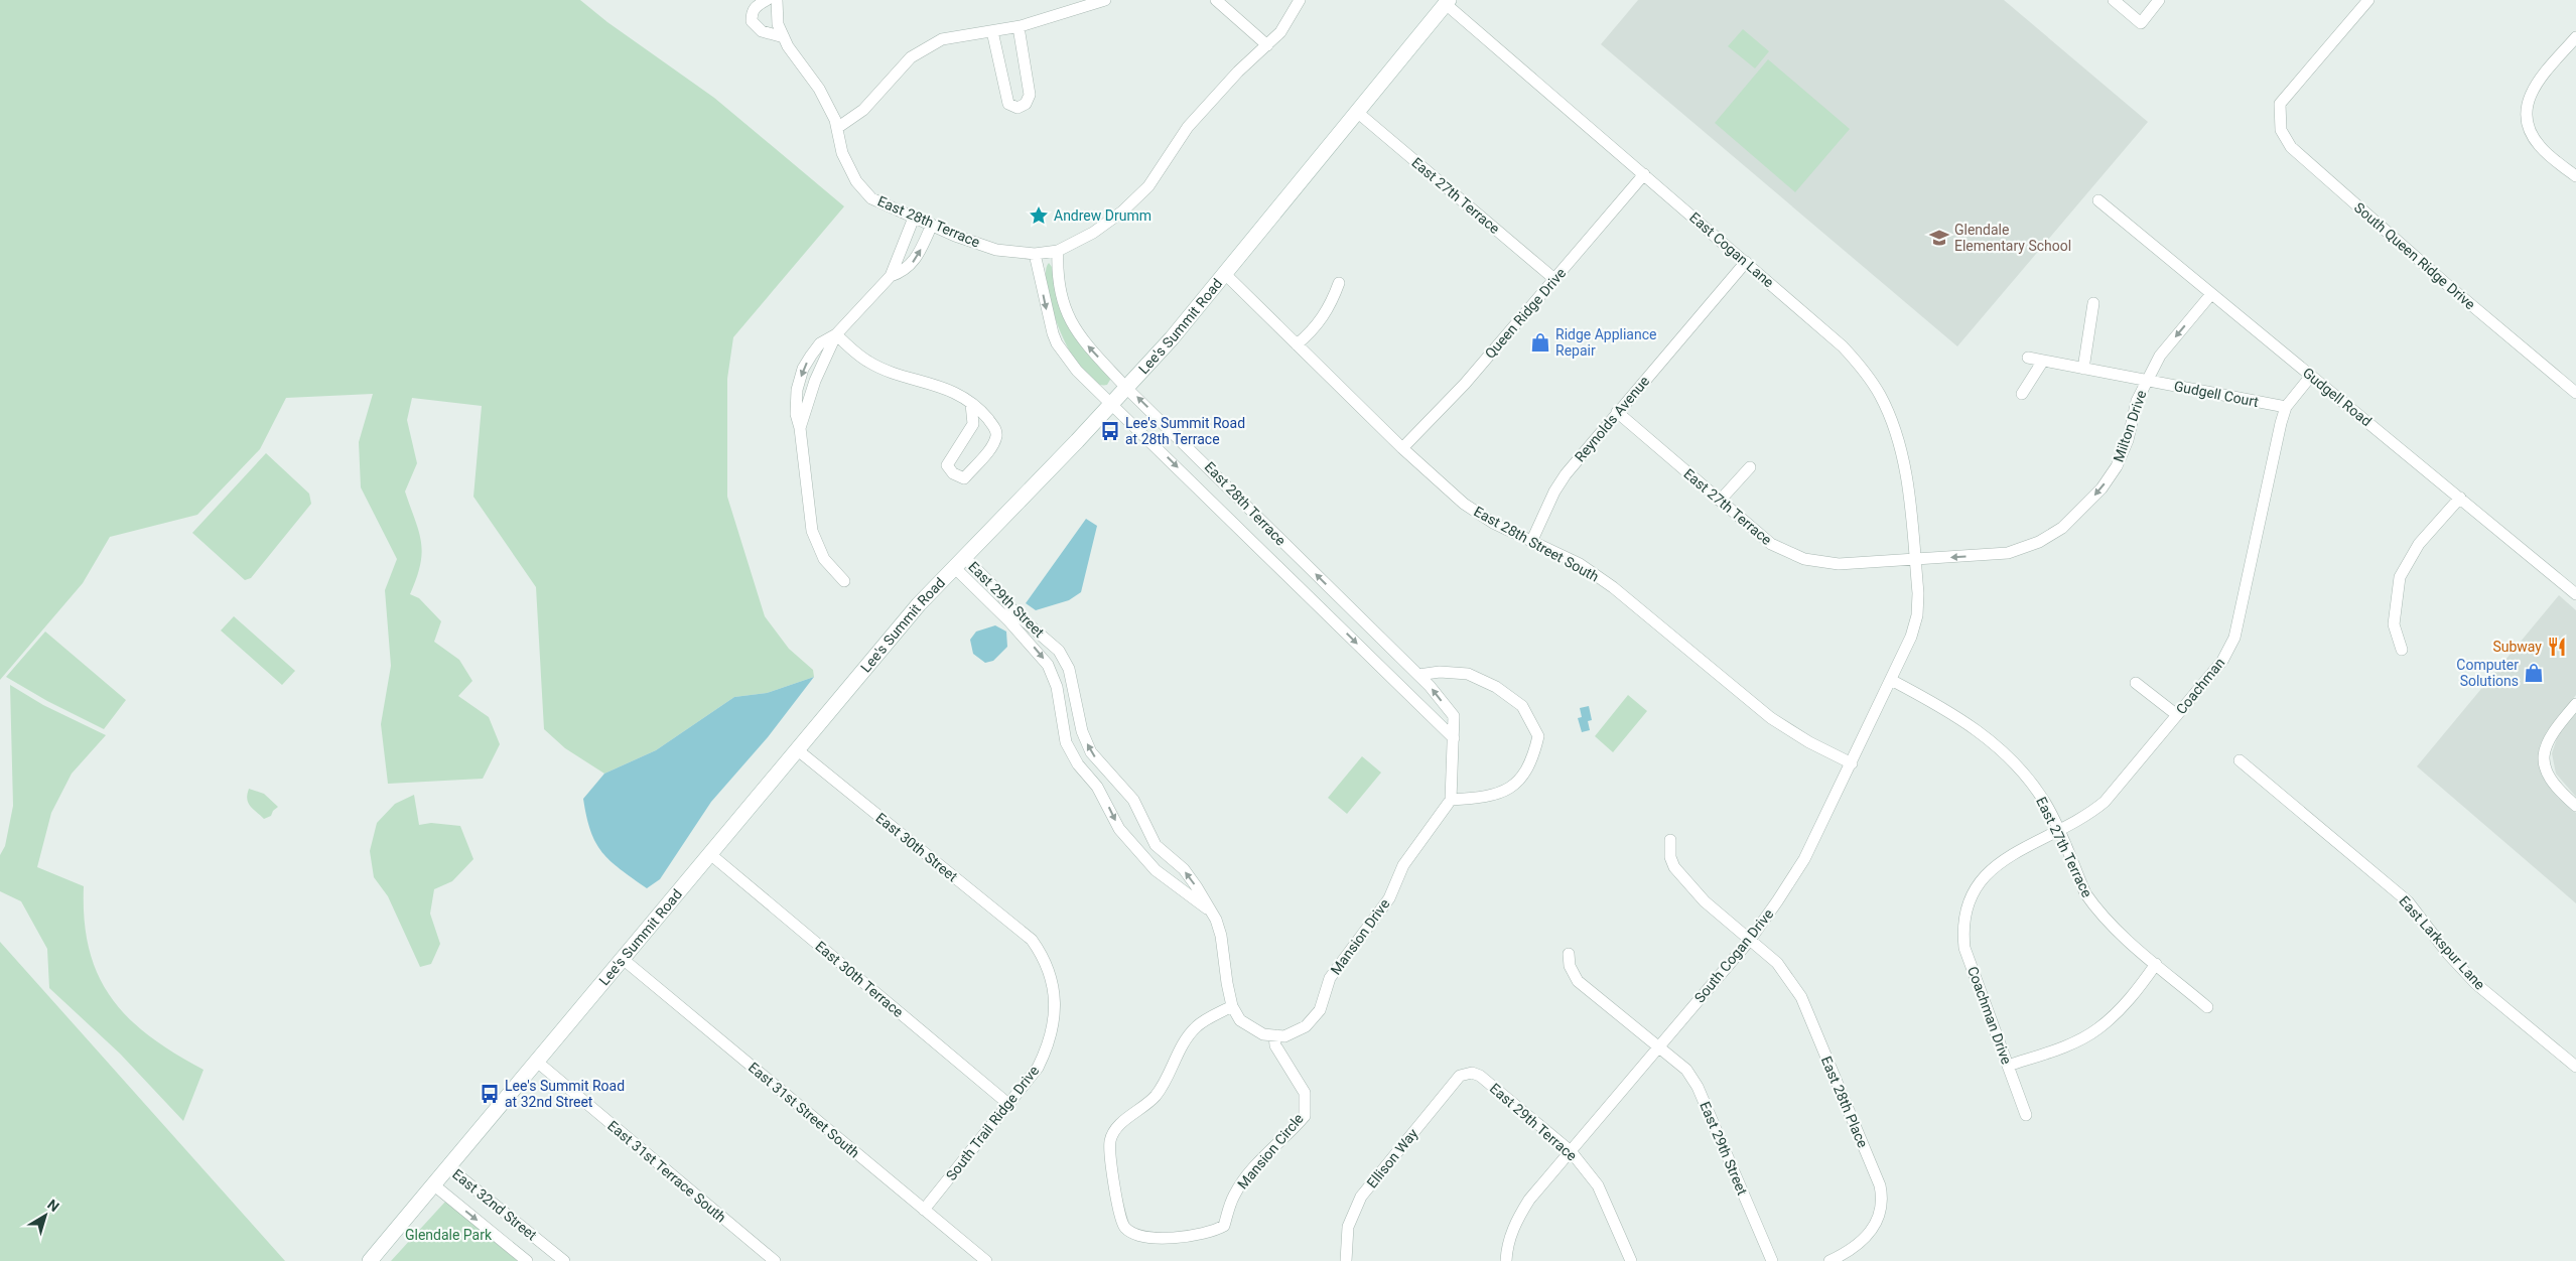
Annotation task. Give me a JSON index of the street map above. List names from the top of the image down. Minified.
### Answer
{"streets":{"main road":["Lee's Summit Road"],"street":["East 27th Terrace","East 28th Terrace","East Cogan Lane","South Queen Ridge Drive","Queen Ridge Drive","Gudgell Court","Gudgell Road","Reynolds Avenue","Milton Drive","East 28th Street South","East 29th Street","Coachman","East 30th Street","Mansion Drive","East Larkspur Lane","South Cogan Drive","East 30th Terrace","Coachman Drive","East 28th Place","East 31st Street South","East 29th Terrace","South Trail Ridge Drive","Mansion Circle","Ellison Way","East 31st Terrace South","East 32nd Street"]},"crossings":[["East 27th Terrace","East Cogan Lane"],["East 27th Terrace","Queen Ridge Drive"],["East 27th Terrace","Lee's Summit Road"],["East 27th Terrace","Reynolds Avenue"],["East 27th Terrace","Milton Drive"],["East 27th Terrace","Coachman"],["East 27th Terrace","South Cogan Drive"],["East 28th Terrace","Lee's Summit Road"],["East 28th Terrace","Mansion Drive"],["East Cogan Lane","Queen Ridge Drive"],["East Cogan Lane","Lee's Summit Road"],["East Cogan Lane","Reynolds Avenue"],["East Cogan Lane","Milton Drive"],["East Cogan Lane","South Cogan Drive"],["Queen Ridge Drive","East 28th Street South"],["Lee's Summit Road","East 28th Street South"],["Lee's Summit Road","East 29th Street"],["Lee's Summit Road","East 30th Street"],["Lee's Summit Road","East 30th Terrace"],["Lee's Summit Road","East 31st Street South"],["Lee's Summit Road","East 31st Terrace South"],["Lee's Summit Road","East 32nd Street"],["Gudgell Court","Milton Drive"],["Gudgell Court","Coachman"],["Gudgell Road","Milton Drive"],["Gudgell Road","Coachman"],["Reynolds Avenue","East 28th Street South"],["Milton Drive","South Cogan Drive"],["East 28th Street South","South Cogan Drive"],["East 29th Street","South Cogan Drive"],["East 29th Street","Mansion Circle"],["Coachman","Coachman Drive"],["East 30th Street","South Trail Ridge Drive"],["Mansion Drive","Mansion Circle"],["South Cogan Drive","East 28th Place"],["South Cogan Drive","East 29th Terrace"],["East 30th Terrace","South Trail Ridge Drive"],["East 31st Street South","South Trail Ridge Drive"],["East 29th Terrace","Ellison Way"]],"one_way":["Milton Drive"],"parks":["Glendale Park"],"places":{"place":["Andrew Drumm"],"school or university":["Glendale Elementary School"],"shop":["Ridge Appliance Repair","Computer Solutions"],"bus stop":["Lee's Summit Road at 28th Terrace","Lee's Summit Road at 32nd Street"],"restaurant":["Subway"]},"north":"top right"}
